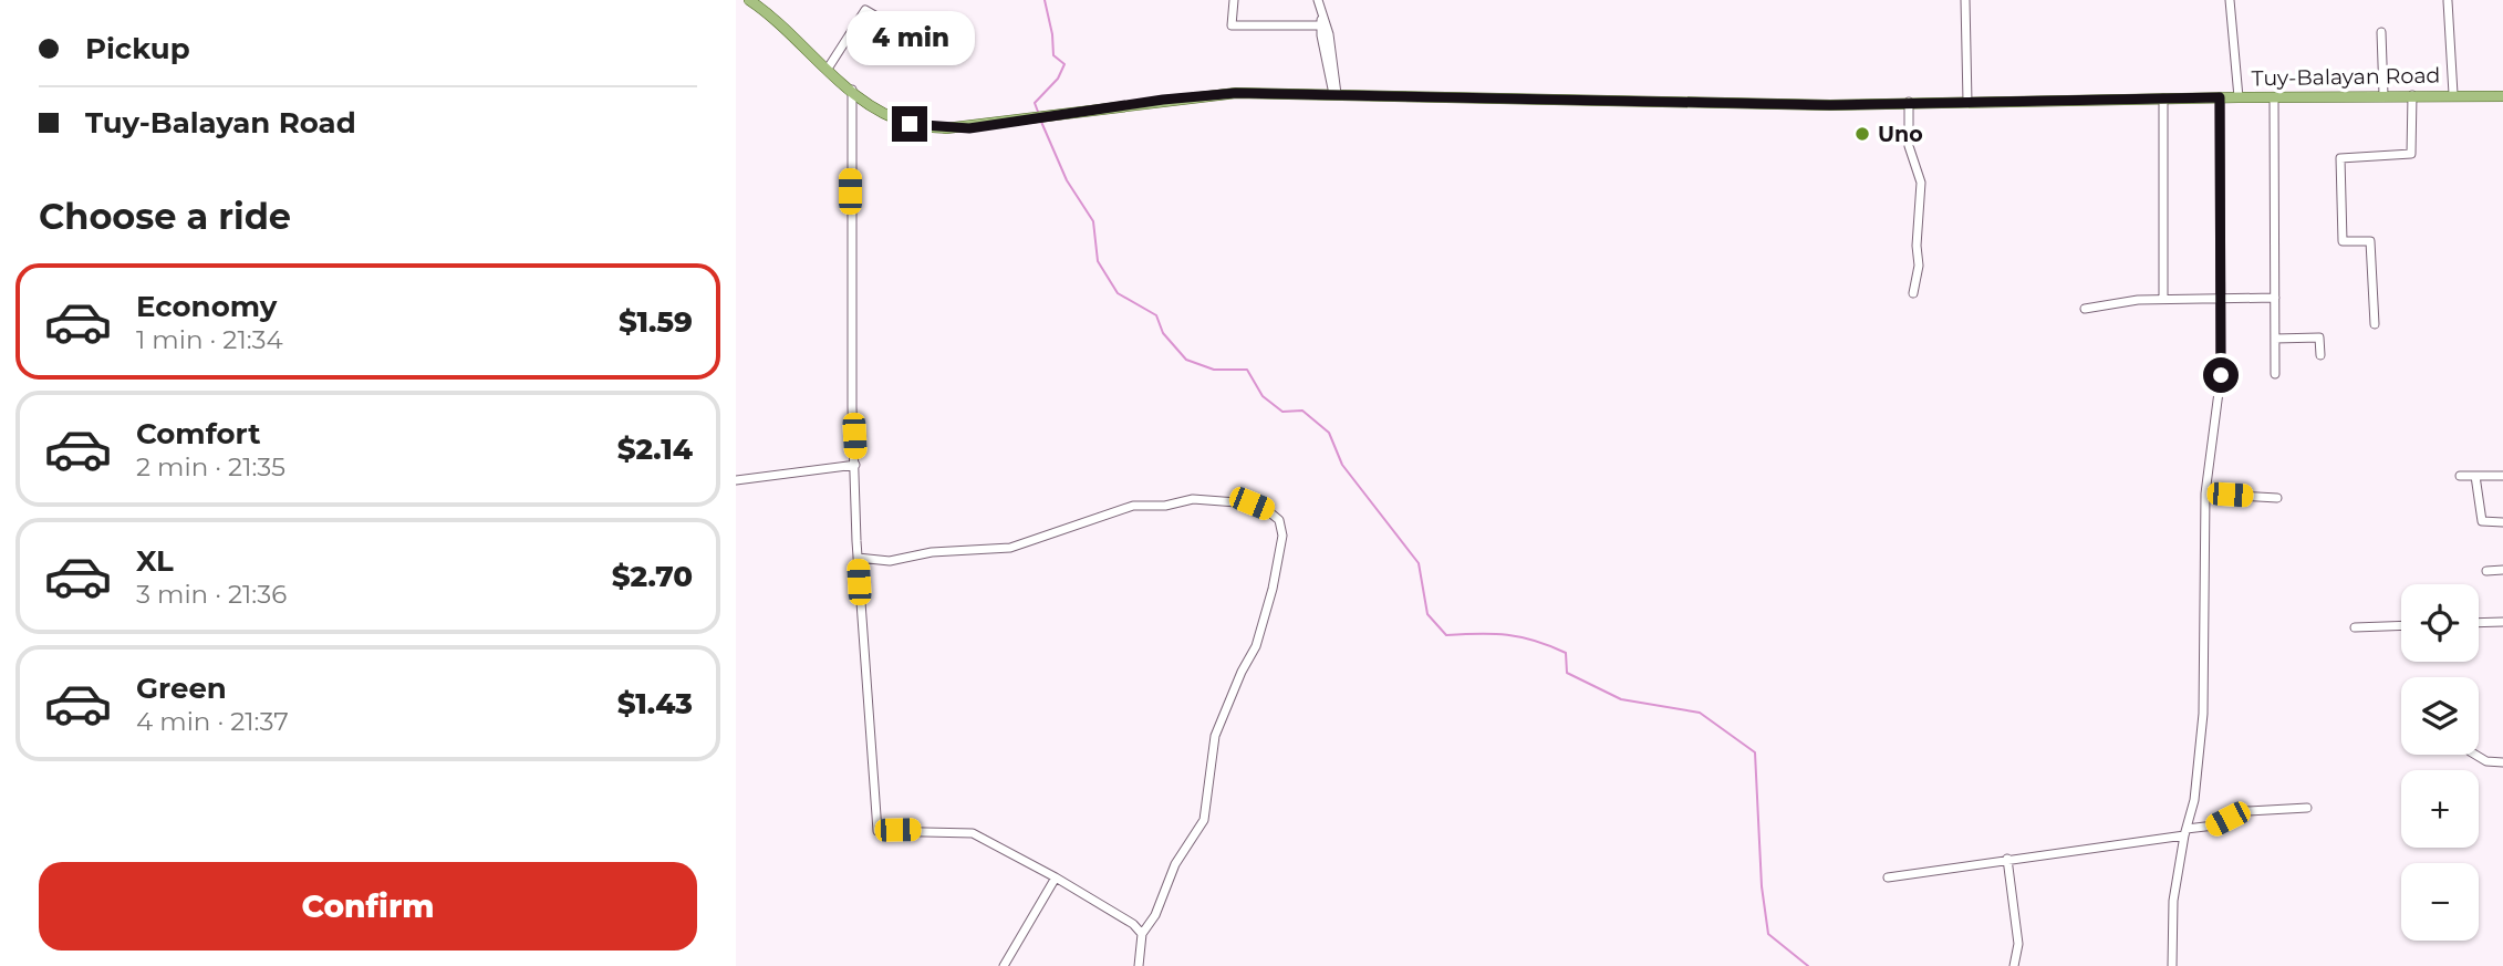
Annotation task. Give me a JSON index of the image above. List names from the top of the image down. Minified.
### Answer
{"streets":{"main road":["Tuy-Balayan Road"]},"places":["Uno"],"page":{"banner":["Pickup","Tuy-Balayan Road"],"bubble":"4 min","heading":"Choose a ride","list":[{"name":"Economy","note":"1 min · 21:34","value":"$1.59"},{"name":"Comfort","note":"2 min · 21:35","value":"$2.14"},{"name":"XL","note":"3 min · 21:36","value":"$2.70"},{"name":"Green","note":"4 min · 21:37","value":"$1.43"}],"map_buttons":["+","−"],"buttons":"Confirm"}}
